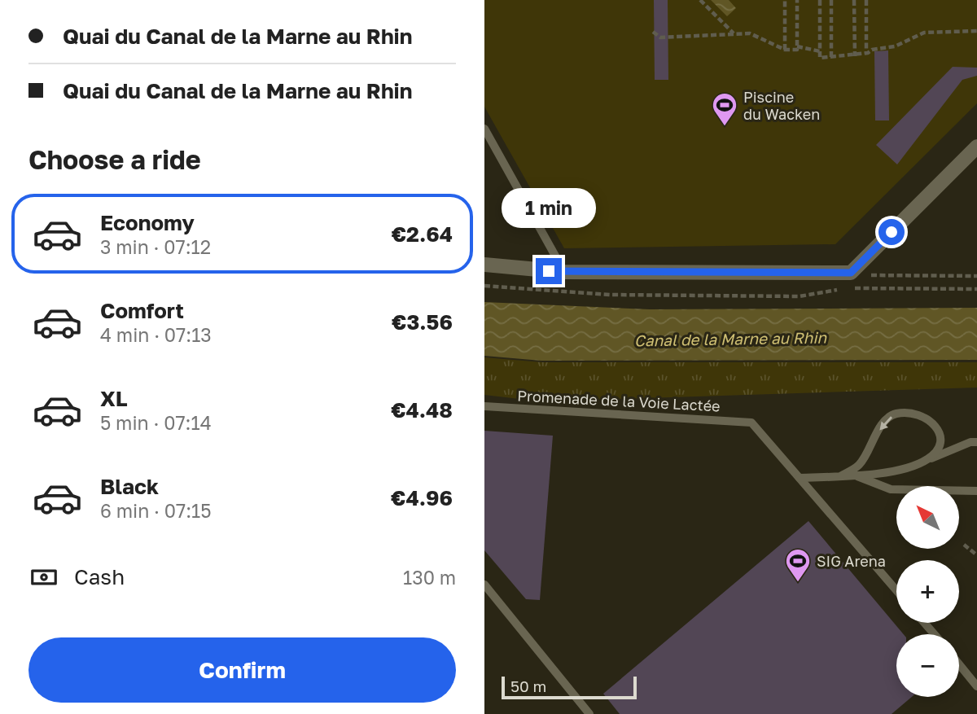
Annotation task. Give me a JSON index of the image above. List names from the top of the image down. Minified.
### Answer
{"streets":{"lane":["Promenade de la Voie Lactée"]},"water":["Canal de la Marne au Rhin"],"places":{"sports":["Piscine du Wacken","SIG Arena"]},"scale_bar":"50 m","north":"top left","page":{"banner":["Quai du Canal de la Marne au Rhin","Quai du Canal de la Marne au Rhin"],"heading":"Choose a ride","bubble":"1 min","list":[{"name":"Economy","note":"3 min · 07:12","value":"€2.64"},{"name":"Comfort","note":"4 min · 07:13","value":"€3.56"},{"name":"XL","note":"5 min · 07:14","value":"€4.48"},{"name":"Black","note":"6 min · 07:15","value":"€4.96"}],"map_buttons":["+","−"],"pay":["Cash","130 m"],"buttons":"Confirm","scale":"50 m"}}
